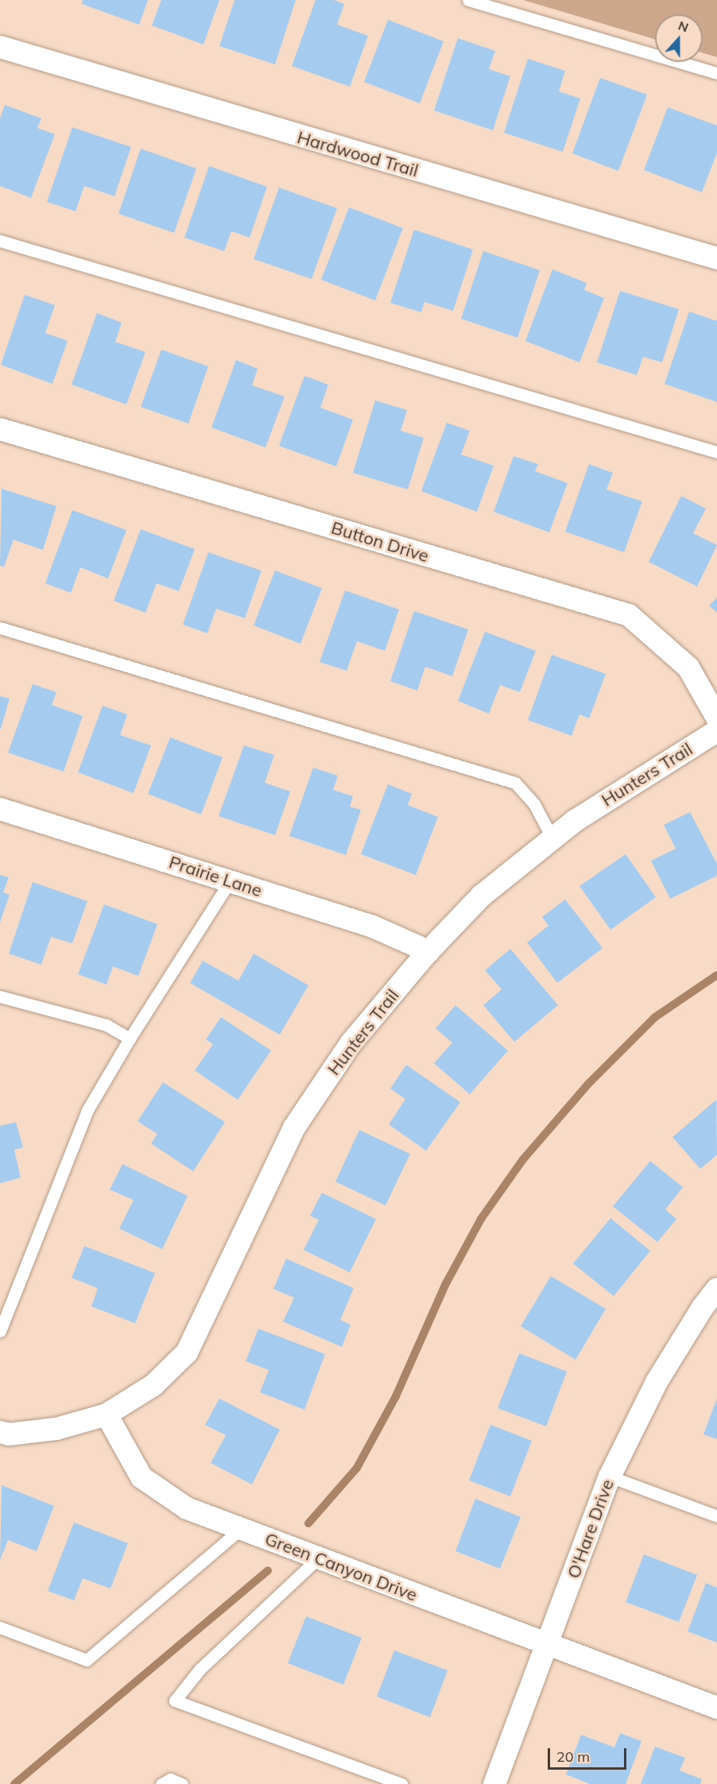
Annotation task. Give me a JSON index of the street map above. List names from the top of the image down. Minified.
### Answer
{"streets":{"street":["Hardwood Trail","Button Drive","Hunters Trail","Prairie Lane","O'Hare Drive","Green Canyon Drive"]},"crossings":[["Hunters Trail","Prairie Lane"],["Hunters Trail","Green Canyon Drive"],["O'Hare Drive","Green Canyon Drive"]],"scale_bar":"20 m","north":"top"}
